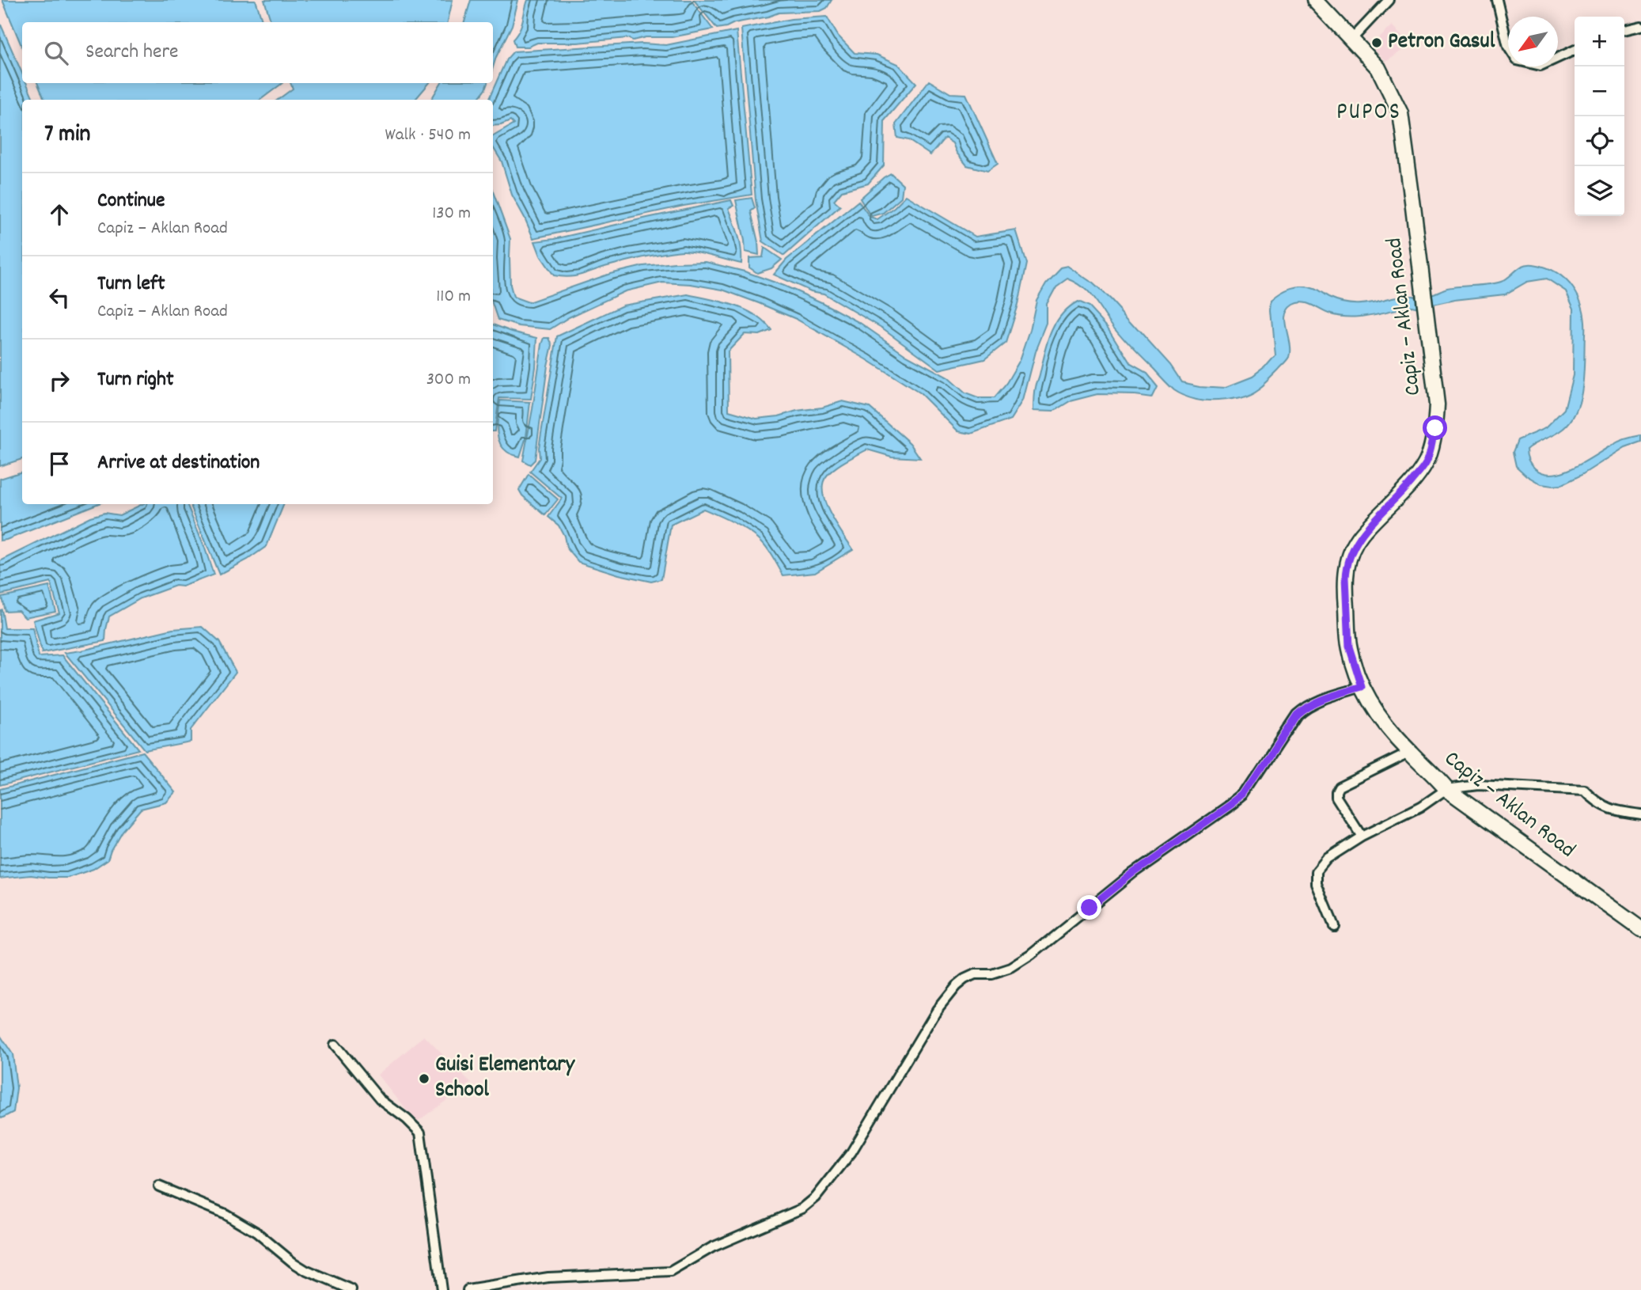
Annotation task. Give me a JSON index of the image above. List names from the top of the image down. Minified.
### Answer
{"streets":{"main road":["Capiz – Aklan Road"]},"districts":["PUPOS"],"places":["Petron Gasul","Guisi Elementary School"],"north":"bottom left","page":{"map_buttons":["+","−"],"search":"Search here","heading":["7 min","Walk · 540 m"],"list":[["Continue","Capiz – Aklan Road","130 m"],["Turn left","Capiz – Aklan Road","110 m"],["Turn right","300 m"],"Arrive at destination"]}}
